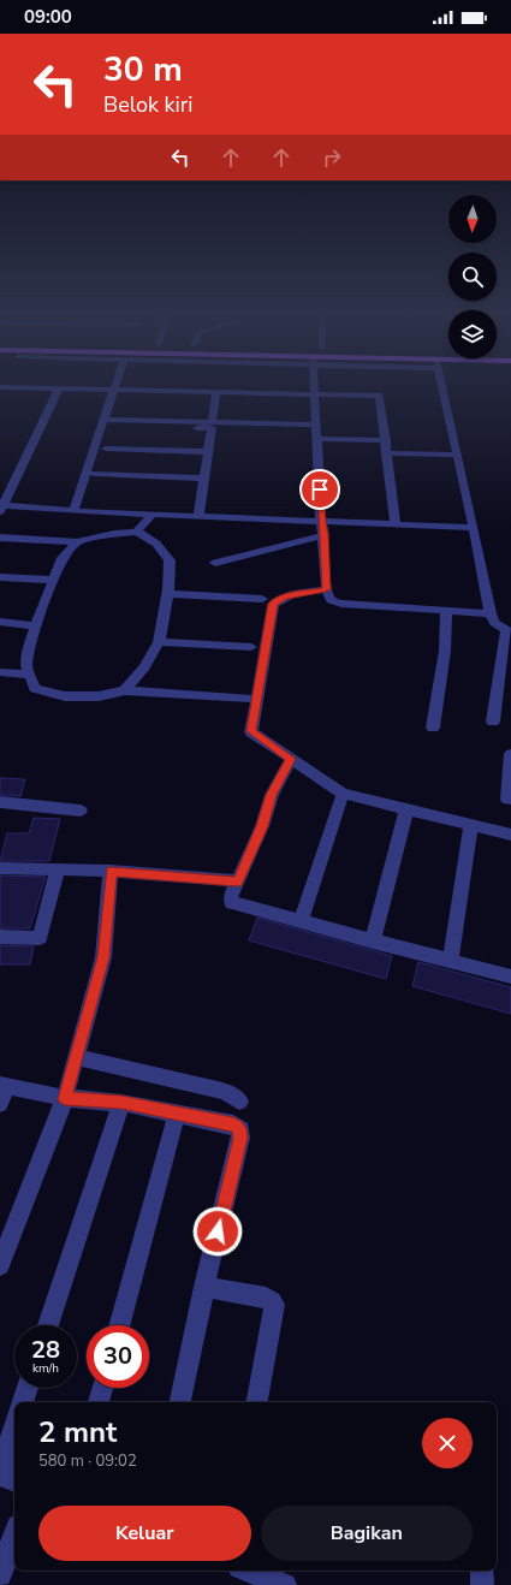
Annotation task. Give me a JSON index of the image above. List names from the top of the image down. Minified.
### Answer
{"north":"bottom","page":{"status":"09:00","turn":["30 m","Belok kiri"],"speed":"28 km/h","limit":"30","heading":["2 mnt","580 m · 09:02"],"buttons":["Keluar","Bagikan"]}}
